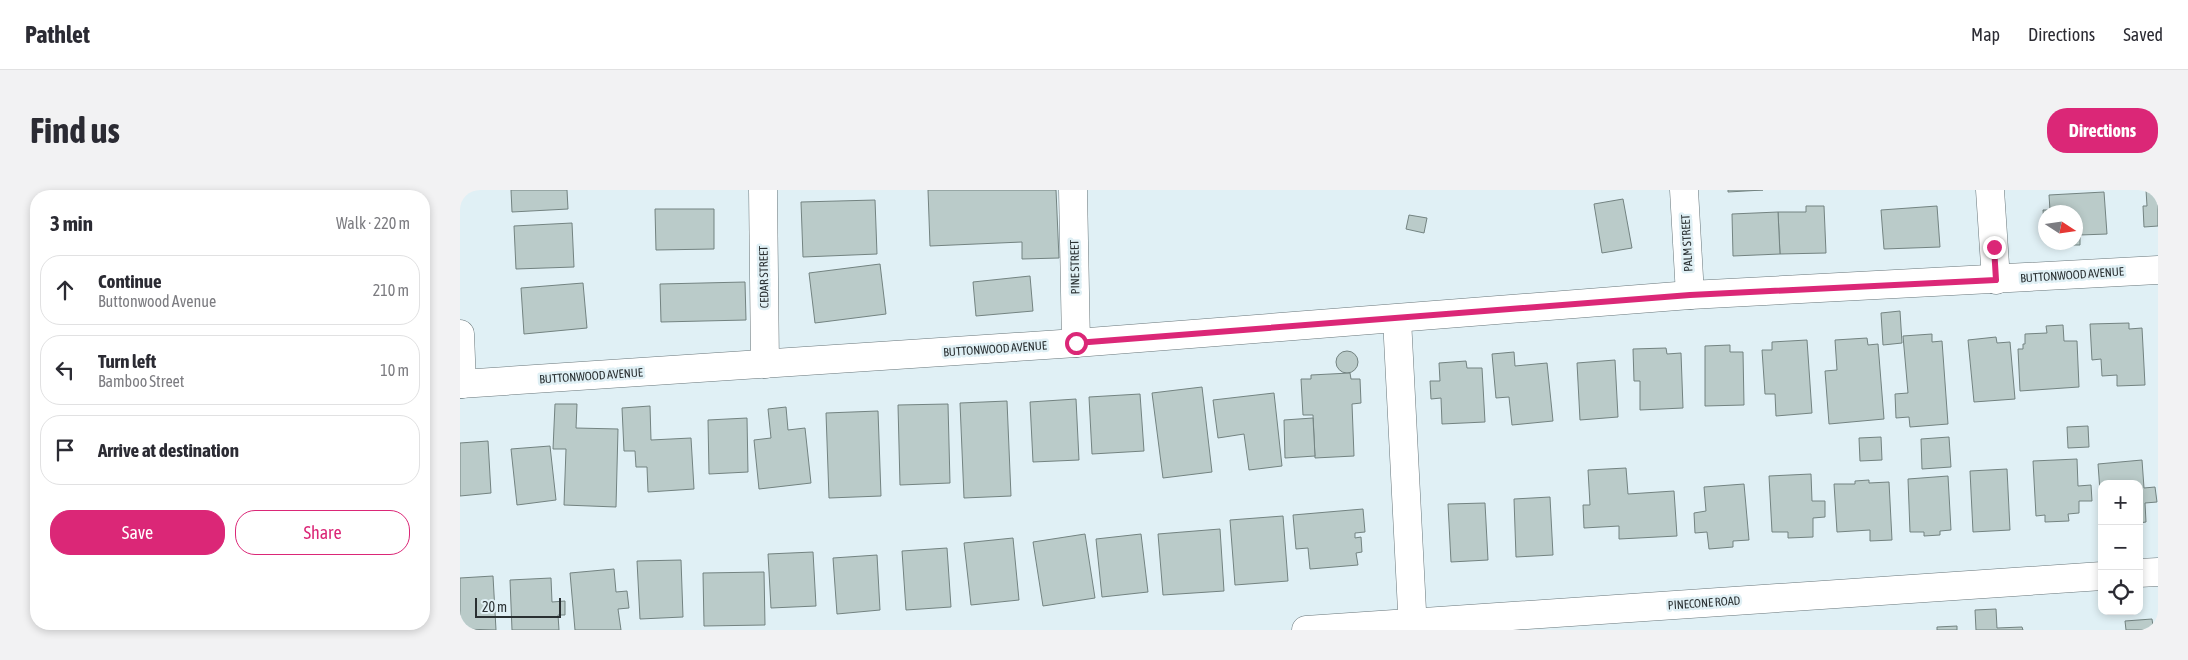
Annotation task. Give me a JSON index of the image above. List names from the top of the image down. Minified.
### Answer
{"streets":{"street":["PALM STREET","PINE STREET","BUTTONWOOD AVENUE","CEDAR STREET","PINECONE ROAD"]},"crossings":[["PALM STREET","BUTTONWOOD AVENUE"],["PINE STREET","BUTTONWOOD AVENUE"],["BUTTONWOOD AVENUE","CEDAR STREET"]],"scale_bar":"20 m","north":"right","page":{"header":"Pathlet","nav":["Map","Directions","Saved"],"buttons":["Directions",["Save","Share"]],"title":"Find us","heading":["3 min","Walk · 220 m"],"list":[["Continue","Buttonwood Avenue","210 m"],["Turn left","Bamboo Street","10 m"],"Arrive at destination"],"map_buttons":["+","−"],"scale":"20 m"}}
